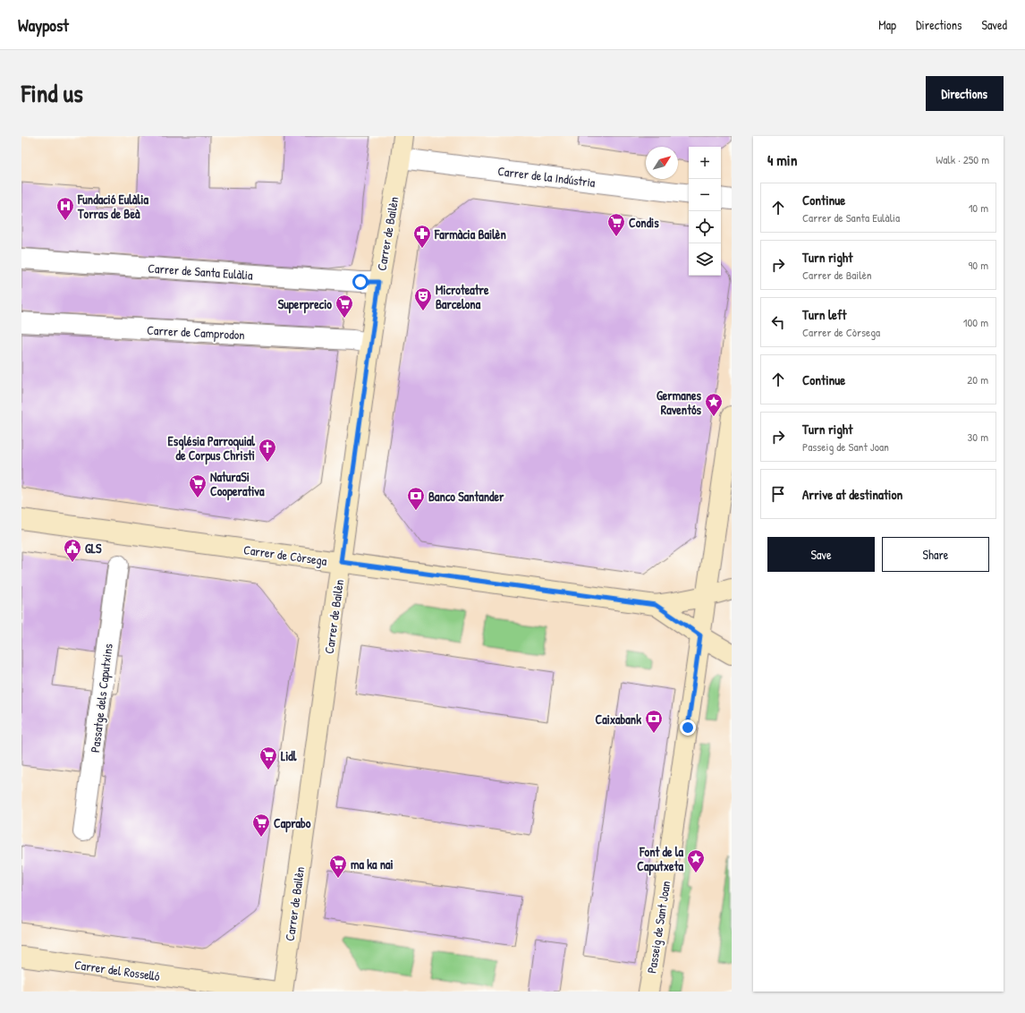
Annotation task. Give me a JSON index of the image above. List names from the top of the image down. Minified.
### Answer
{"streets":{"main road":["Carrer de Bailèn","Carrer de Còrsega","Passeig de Sant Joan","Carrer del Rosselló"],"street":["Carrer de la Indústria","Carrer de Santa Eulàlia","Carrer de Camprodon","Passatge dels Caputxins"]},"crossings":[["Carrer de la Indústria","Carrer de Bailèn"],["Carrer de Bailèn","Carrer de Santa Eulàlia"],["Carrer de Bailèn","Carrer de Camprodon"],["Carrer de Bailèn","Carrer de Còrsega"]],"places":{"hospital":["Fundació Eulàlia Torras de Beà"],"supermarket":["Condis","Superprecio","NaturaSi Cooperativa","Lidl","Caprabo","ma ka nai"],"pharmacy":["Farmàcia Bailèn"],"theatre":["Microteatre Barcelona"],"place":["Germanes Raventós","Font de la Caputxeta"],"church":["Església Parroquial de Corpus Christi"],"bank":["Banco Santander","Caixabank"],"public building":["GLS"]},"north":"top right","page":{"header":"Waypost","nav":["Map","Directions","Saved"],"title":"Find us","buttons":["Directions",["Save","Share"]],"heading":["4 min","Walk · 250 m"],"map_buttons":["+","−"],"list":[["Continue","Carrer de Santa Eulàlia","10 m"],["Turn right","Carrer de Bailèn","90 m"],["Turn left","Carrer de Còrsega","100 m"],["Continue","20 m"],["Turn right","Passeig de Sant Joan","30 m"],"Arrive at destination"]}}
